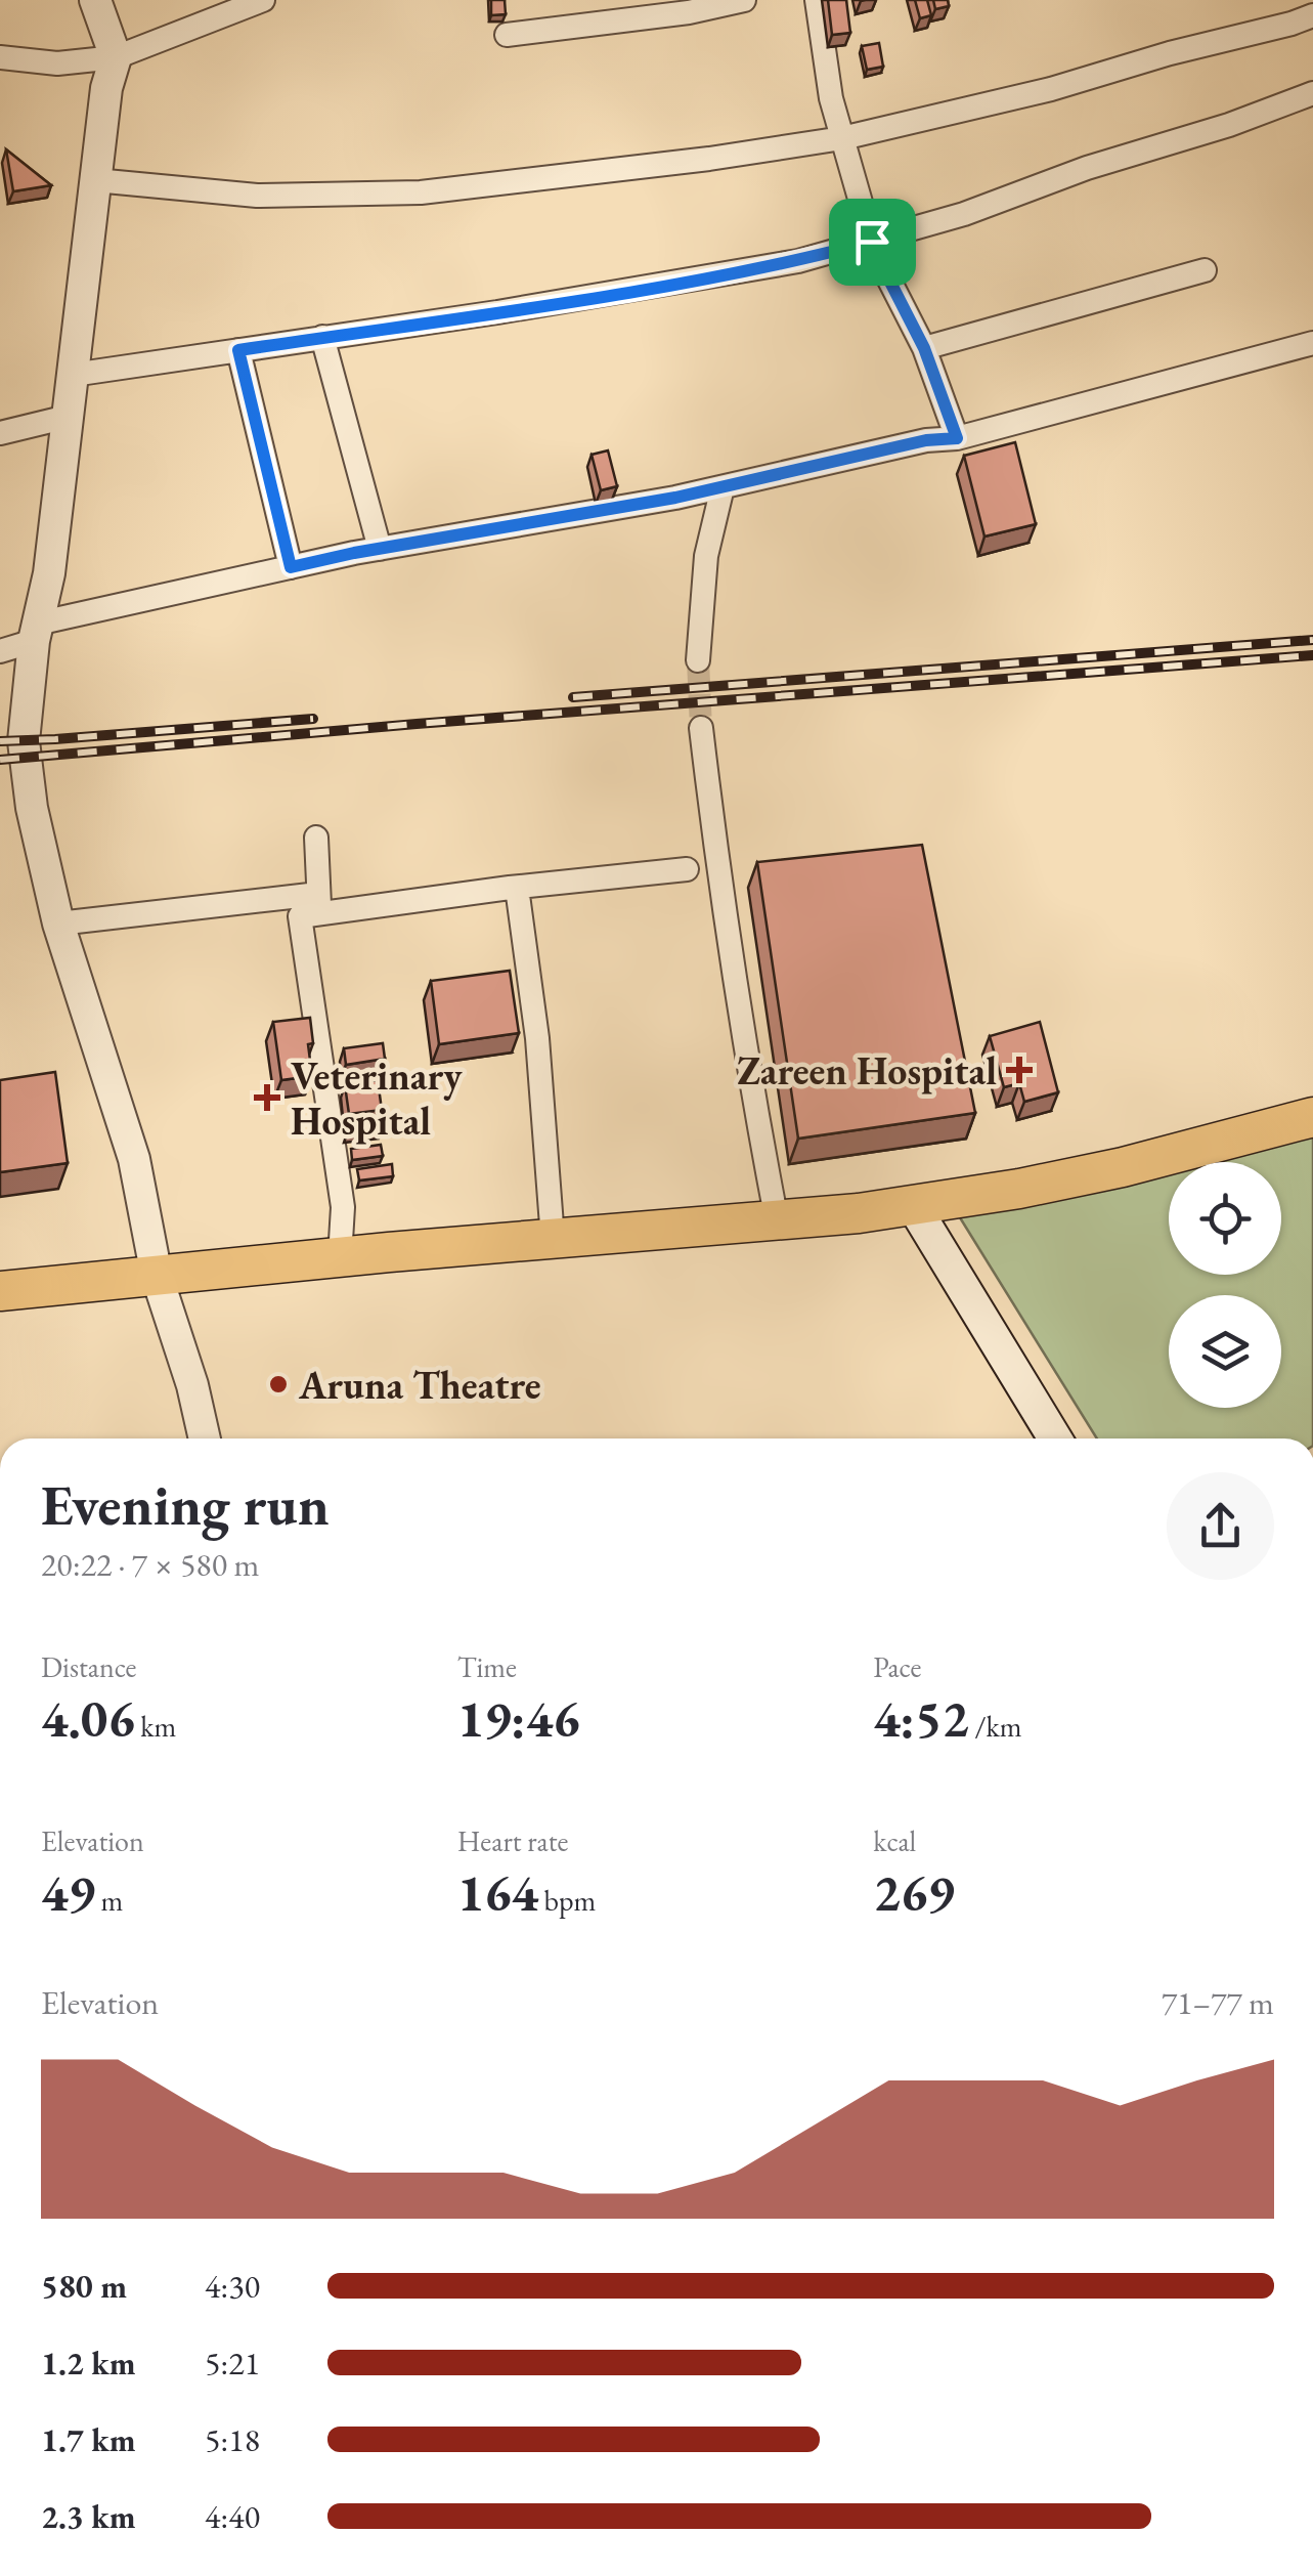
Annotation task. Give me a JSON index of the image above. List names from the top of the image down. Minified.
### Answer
{"places":{"health":["Zareen Hospital","Veterinary Hospital"],"other":["Aruna Theatre"]},"page":{"heading":["Evening run","20:22 · 7 × 580 m"],"stats":[["Distance","4.06 km"],["Time","19:46"],["Pace","4:52 /km"],["Elevation","49 m"],["Heart rate","164 bpm"],["kcal","269"]],"chart":["Elevation","71–77 m"],"list":[{"name":"580 m","note":"4:30"},{"name":"1.2 km","note":"5:21"},{"name":"1.7 km","note":"5:18"},{"name":"2.3 km","note":"4:40"}]}}
